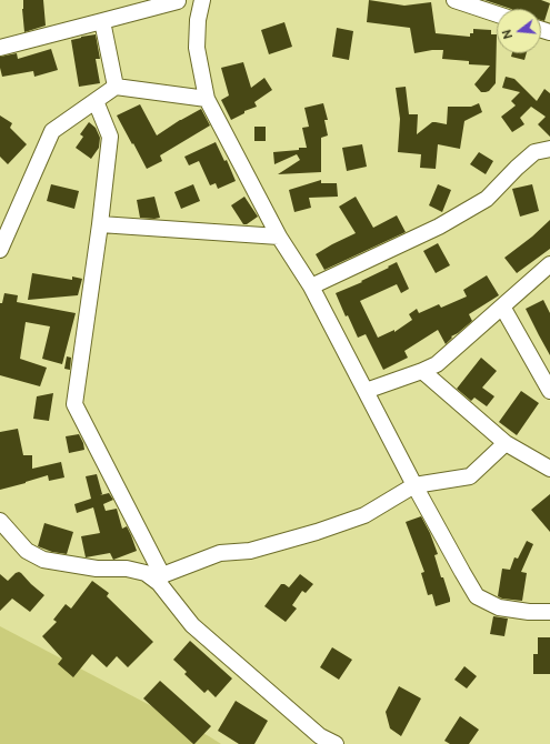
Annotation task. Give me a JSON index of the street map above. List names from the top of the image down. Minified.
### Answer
{"north":"left"}
